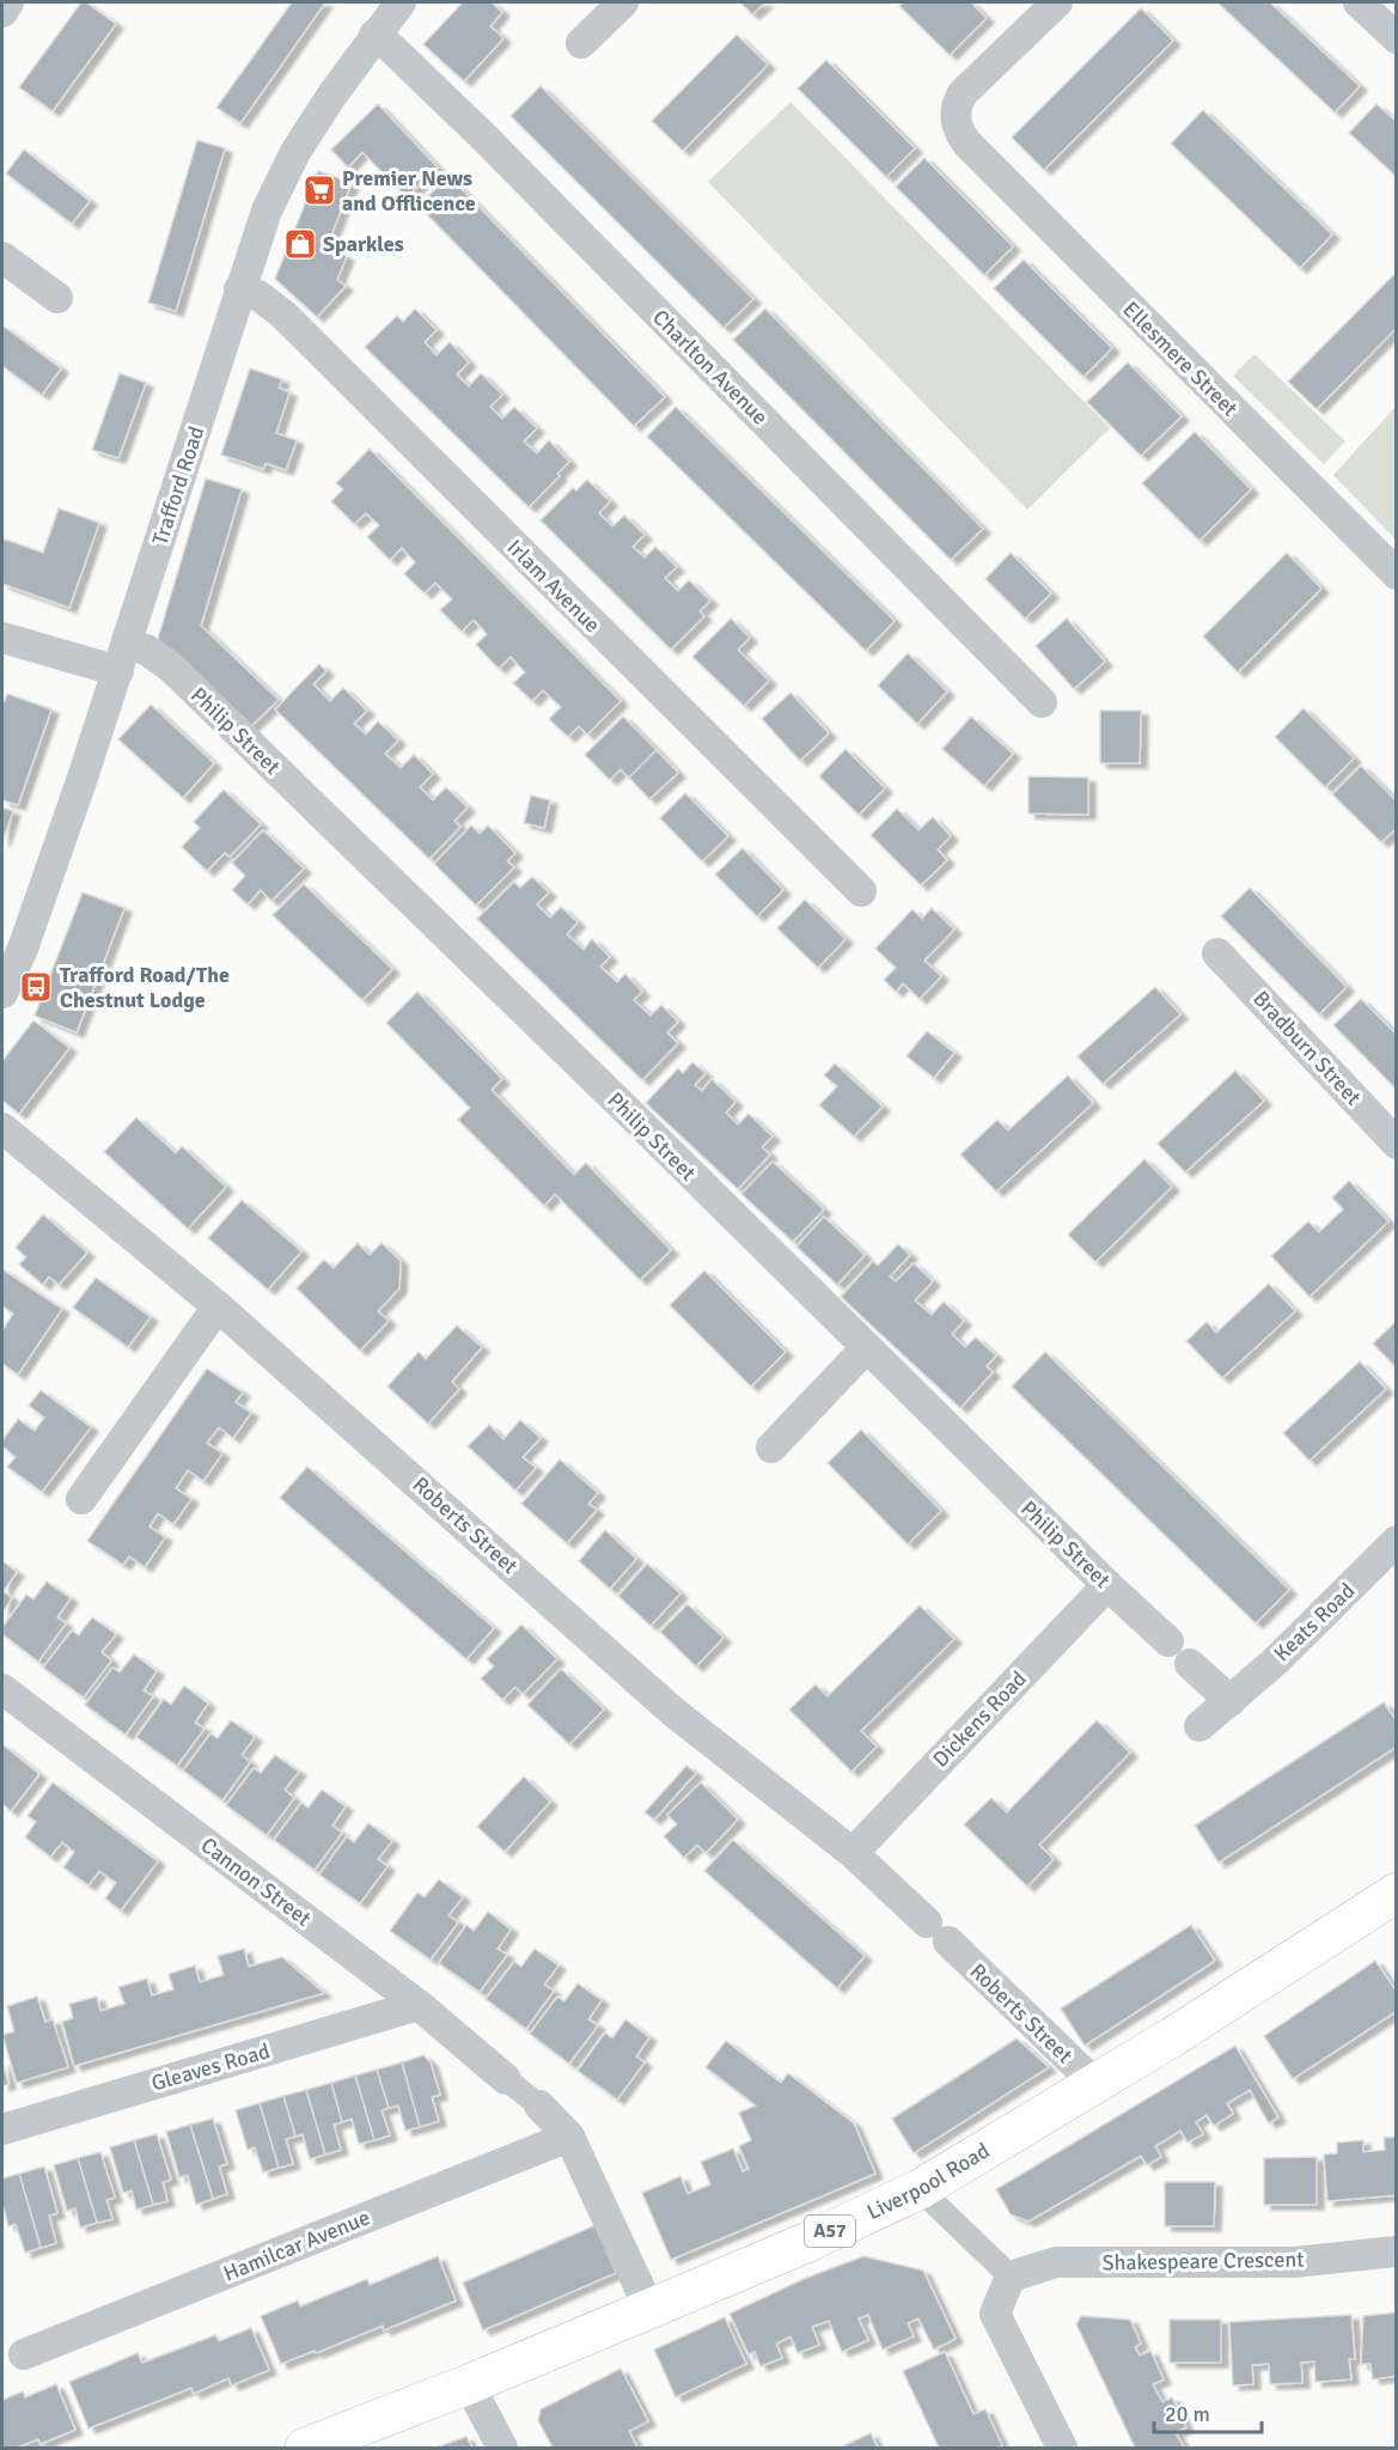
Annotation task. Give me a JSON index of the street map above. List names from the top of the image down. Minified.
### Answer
{"streets":{"main road":["Liverpool Road","A57"],"street":["Ellesmere Street","Charlton Avenue","Trafford Road","Irlam Avenue","Philip Street","Bradburn Street","Roberts Street","Keats Road","Dickens Road","Cannon Street","Gleaves Road","Hamilcar Avenue","Shakespeare Crescent"]},"crossings":[["Charlton Avenue","Trafford Road"],["Trafford Road","Irlam Avenue"],["Trafford Road","Philip Street"],["Philip Street","Dickens Road"],["Roberts Street","Dickens Road"],["Roberts Street","Liverpool Road"],["Cannon Street","Gleaves Road"]],"places":{"supermarket":["Premier News and Offlicence"],"shop":["Sparkles"],"bus stop":["Trafford Road/The Chestnut Lodge"]},"scale_bar":"20 m"}
